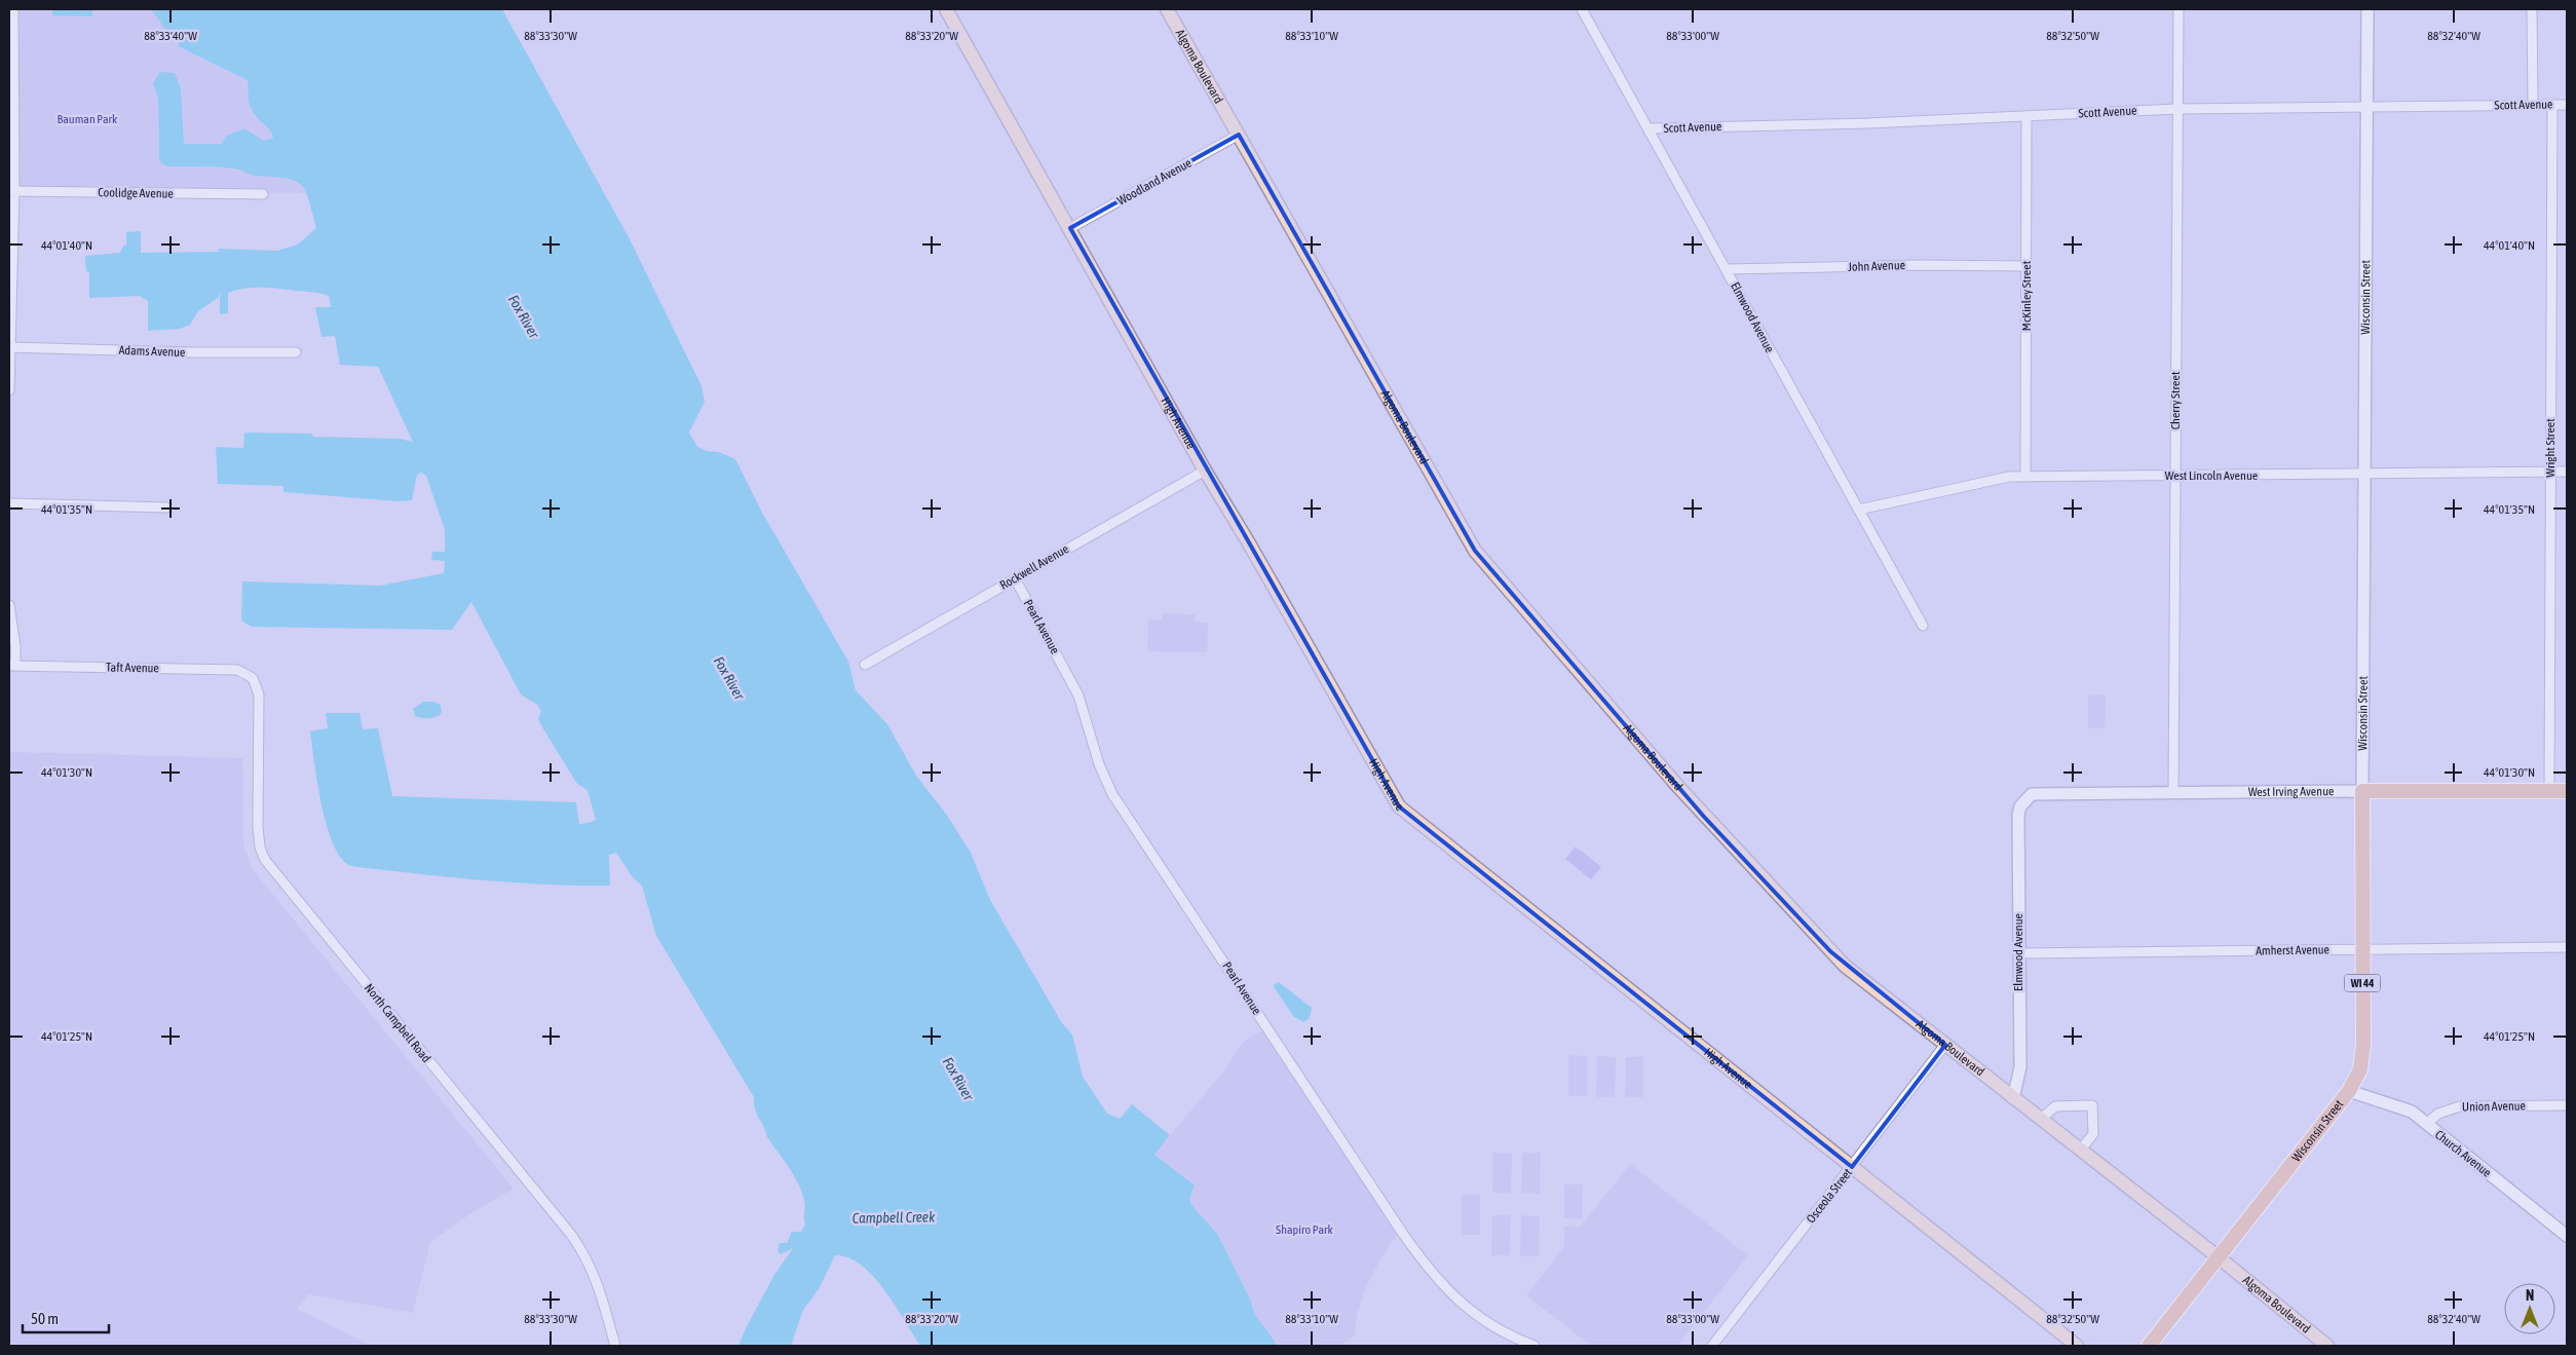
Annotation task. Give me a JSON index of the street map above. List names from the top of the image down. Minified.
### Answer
{"streets":{"main road":["Algoma Boulevard","Wisconsin Street","High Avenue","West Irving Avenue","WI 44"],"street":["Scott Avenue","Woodland Avenue","Coolidge Avenue","John Avenue","McKinley Street","Elmwood Avenue","Adams Avenue","Cherry Street","Wright Street","West Lincoln Avenue","Rockwell Avenue","Pearl Avenue","Taft Avenue","Amherst Avenue","North Campbell Road","Union Avenue","Church Avenue","Osceola Street"]},"crossings":[["Algoma Boulevard","Woodland Avenue"],["Algoma Boulevard","Wisconsin Street"],["Algoma Boulevard","Elmwood Avenue"],["Algoma Boulevard","Osceola Street"],["Scott Avenue","McKinley Street"],["Scott Avenue","Wisconsin Street"],["Scott Avenue","Elmwood Avenue"],["Scott Avenue","Cherry Street"],["Scott Avenue","Wright Street"],["Woodland Avenue","High Avenue"],["John Avenue","McKinley Street"],["John Avenue","Elmwood Avenue"],["McKinley Street","West Lincoln Avenue"],["Wisconsin Street","West Lincoln Avenue"],["Wisconsin Street","West Irving Avenue"],["Wisconsin Street","Amherst Avenue"],["Wisconsin Street","Church Avenue"],["Elmwood Avenue","West Lincoln Avenue"],["Elmwood Avenue","West Irving Avenue"],["Elmwood Avenue","Amherst Avenue"],["Cherry Street","West Lincoln Avenue"],["Cherry Street","West Irving Avenue"],["High Avenue","Rockwell Avenue"],["High Avenue","Osceola Street"],["Wright Street","West Lincoln Avenue"],["Wright Street","West Irving Avenue"],["Rockwell Avenue","Pearl Avenue"],["Taft Avenue","North Campbell Road"],["Union Avenue","Church Avenue"]],"water":["Fox River","Campbell Creek"],"parks":["Bauman Park","Shapiro Park"],"scale_bar":"50 m","north":"top","coordinates":["88°33'40\"W","88°33'30\"W","88°33'20\"W","88°33'10\"W","88°33'00\"W","88°32'50\"W","88°32'40\"W","44°01'40\"N","44°01'35\"N","44°01'30\"N","44°01'25\"N"]}
